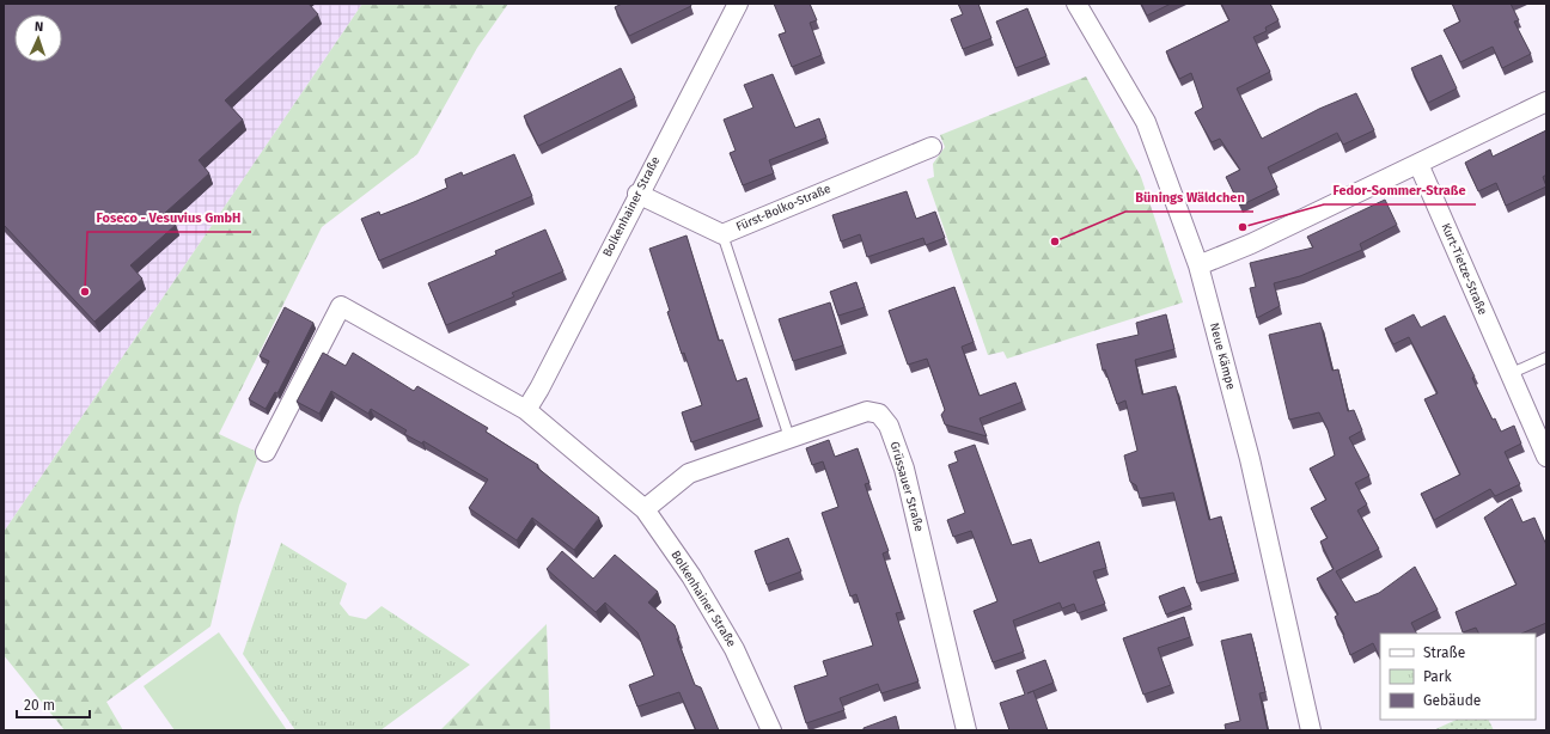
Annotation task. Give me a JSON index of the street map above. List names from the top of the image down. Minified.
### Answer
{"streets":{"street":["Bolkenhainer Straße","Fürst-Bolko-Straße","Kurt-Tietze-Straße","Neue Kämpe","Grüssauer Straße"]},"crossings":[["Bolkenhainer Straße","Fürst-Bolko-Straße"],["Bolkenhainer Straße","Grüssauer Straße"]],"places":["Fedor-Sommer-Straße","Bünings Wäldchen","Foseco - Vesuvius GmbH"],"legend":["Straße","Park","Gebäude"],"scale_bar":"20 m","north":"top"}
